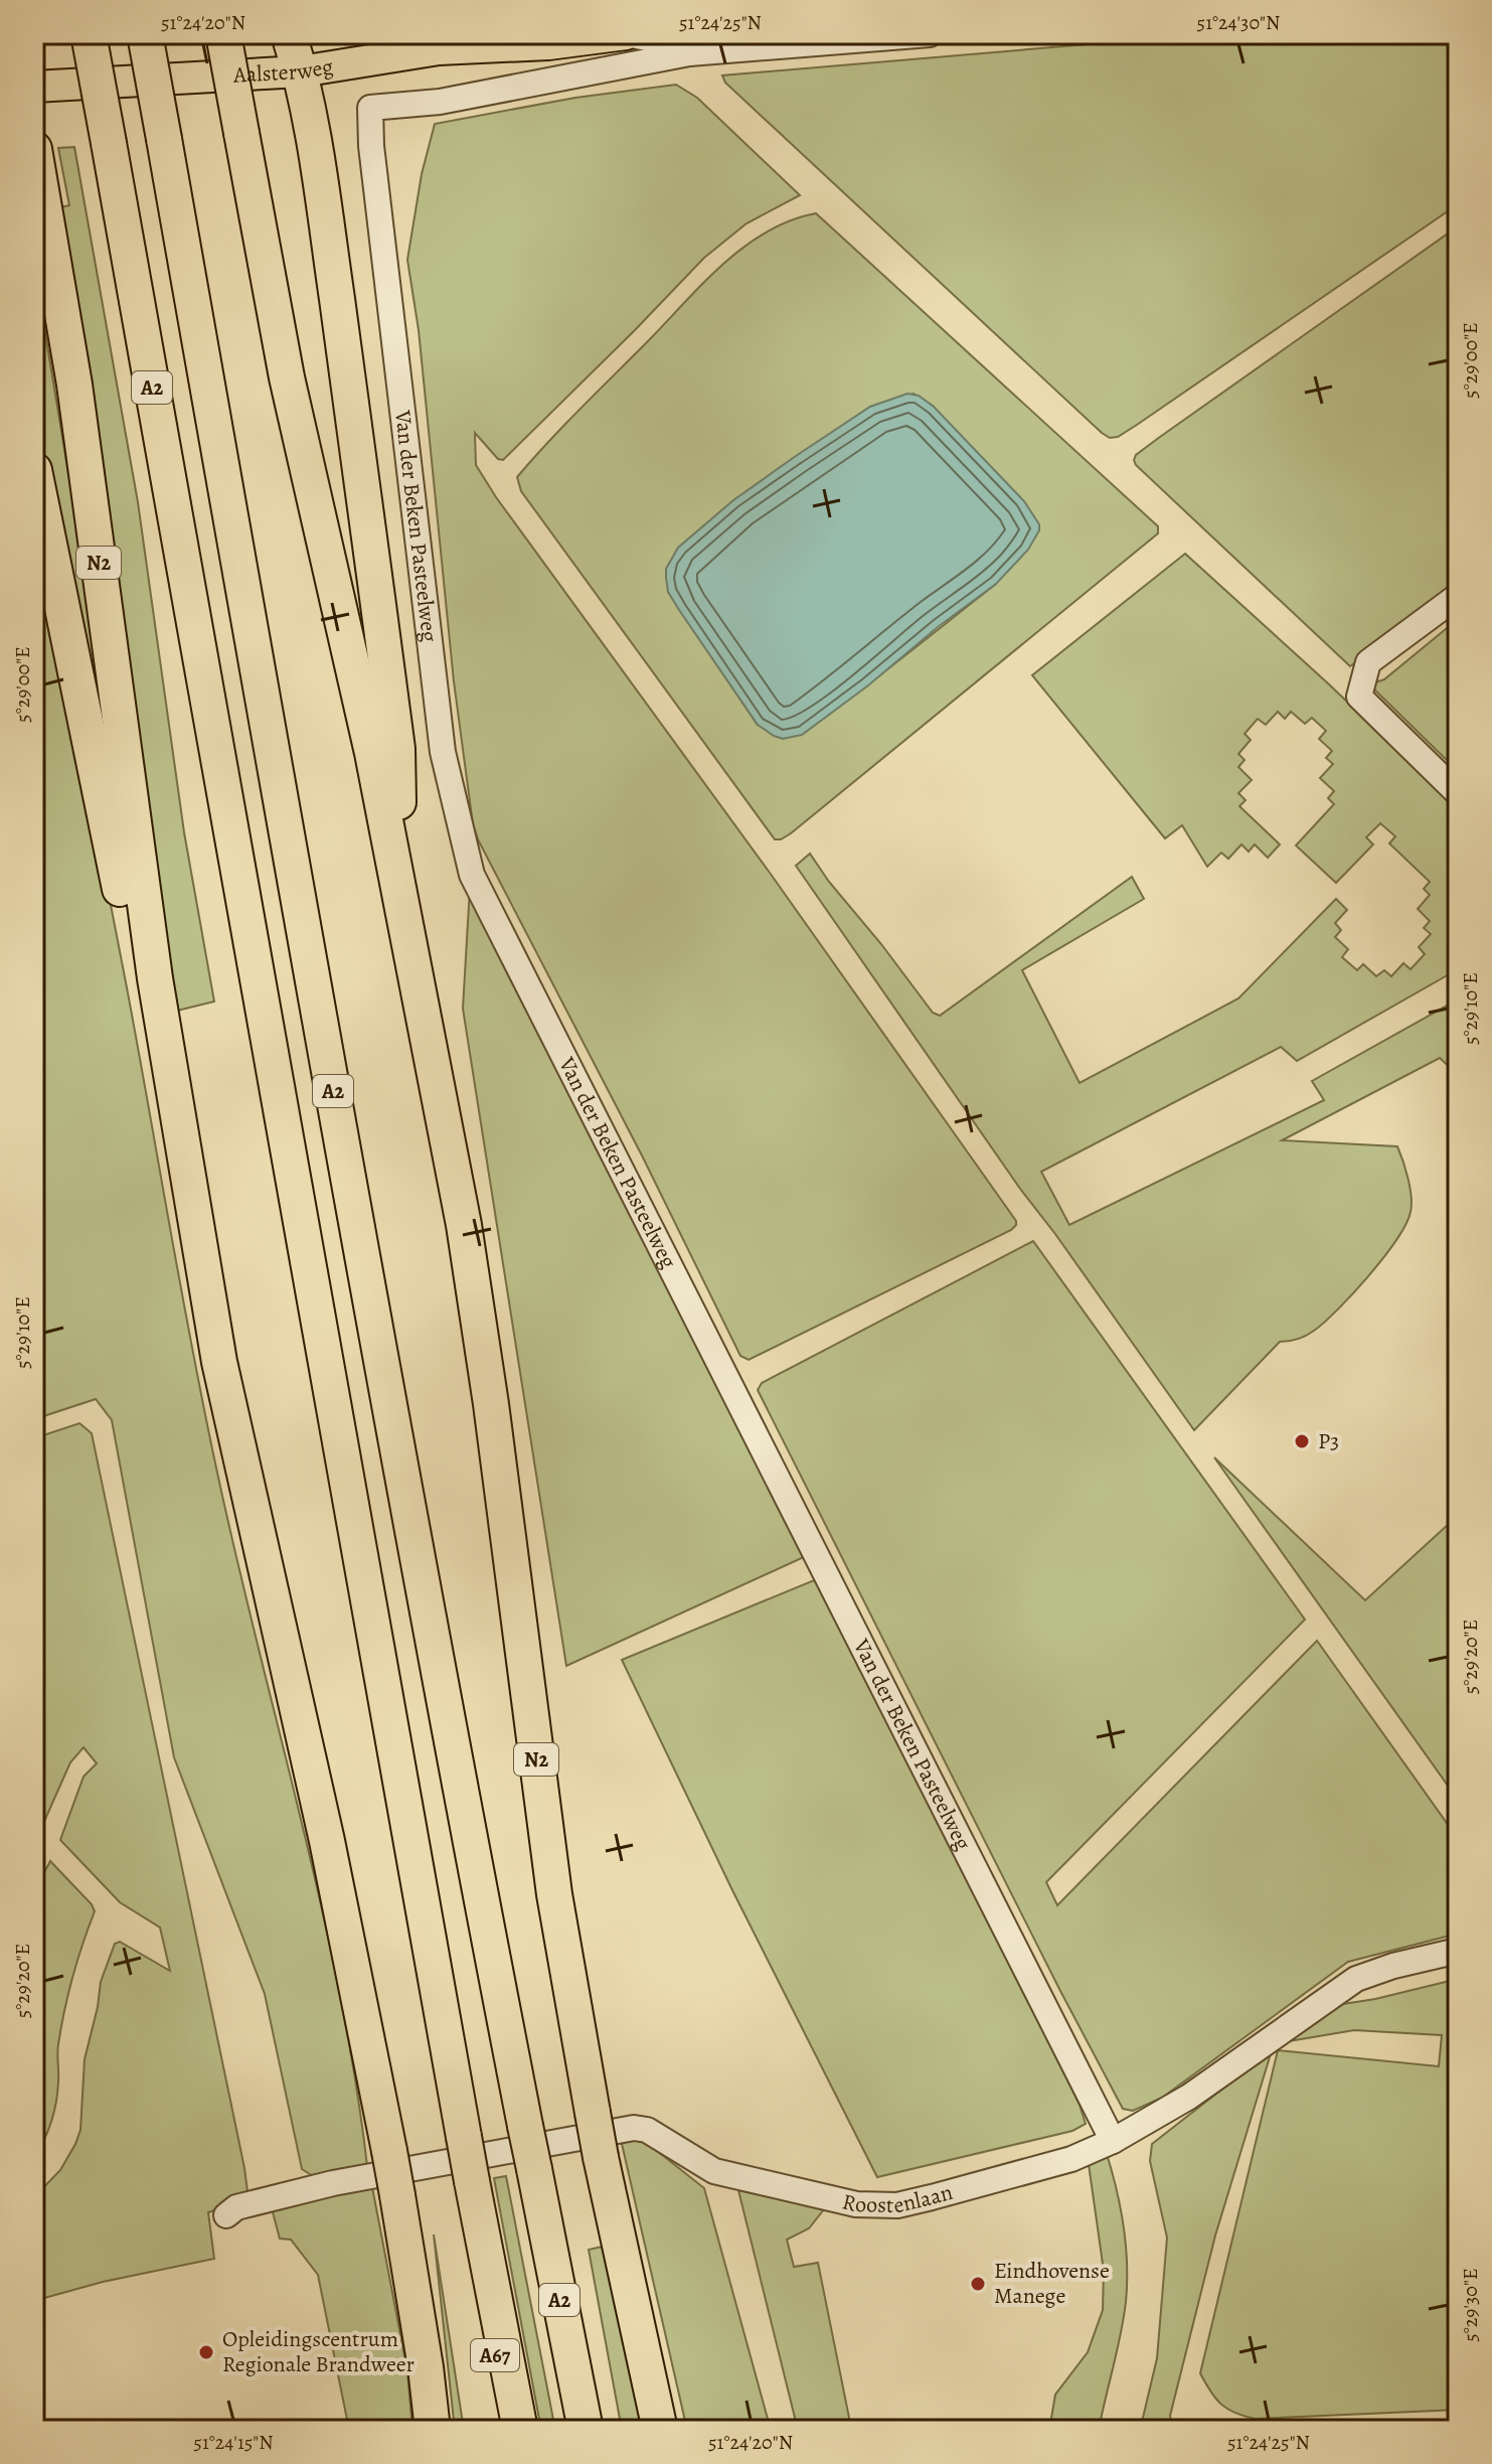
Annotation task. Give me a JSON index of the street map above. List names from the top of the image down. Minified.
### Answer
{"streets":{"highway":["A2","N2","A67"],"main road":["Aalsterweg"],"street":["Van der Beken Pasteelweg","Roostenlaan"]},"crossings":[["Aalsterweg","Van der Beken Pasteelweg"],["Aalsterweg","N2"],["A2","A67"],["Van der Beken Pasteelweg","Roostenlaan"]],"places":["P3","Eindhovense Manege","Opleidingscentrum Regionale Brandweer"],"coordinates":["51°24'20\"N","51°24'25\"N","51°24'30\"N","5°29'00\"E","5°29'10\"E","5°29'20\"E","5°29'30\"E","51°24'15\"N"]}
